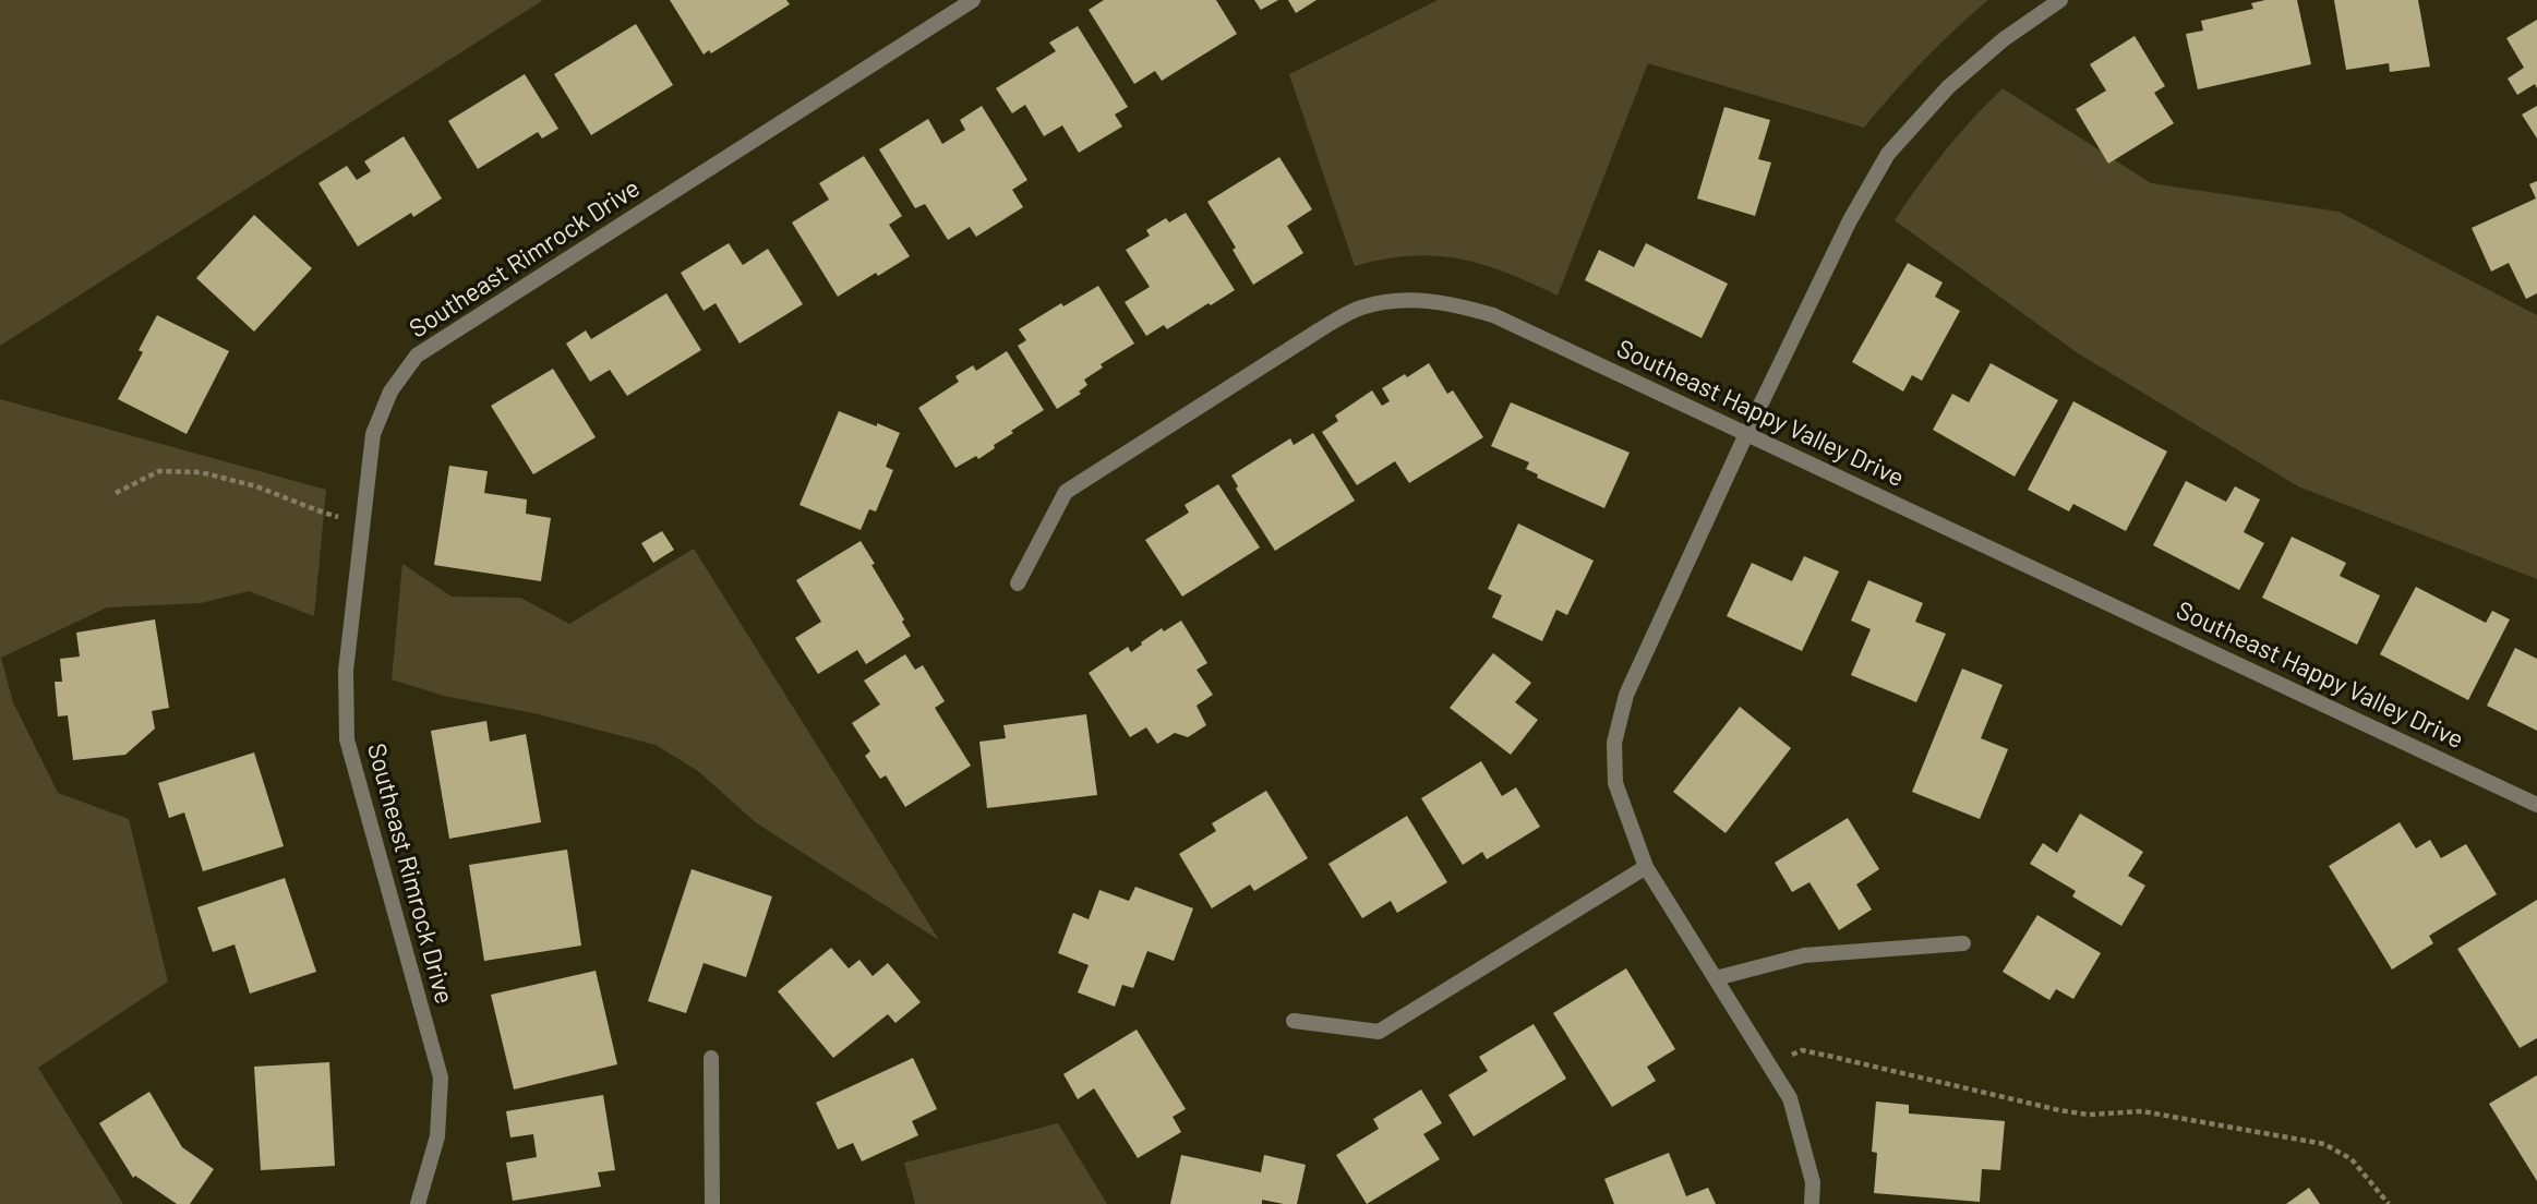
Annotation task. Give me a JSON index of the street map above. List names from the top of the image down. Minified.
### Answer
{"streets":{"street":["Southeast Rimrock Drive","Southeast Happy Valley Drive"]}}
